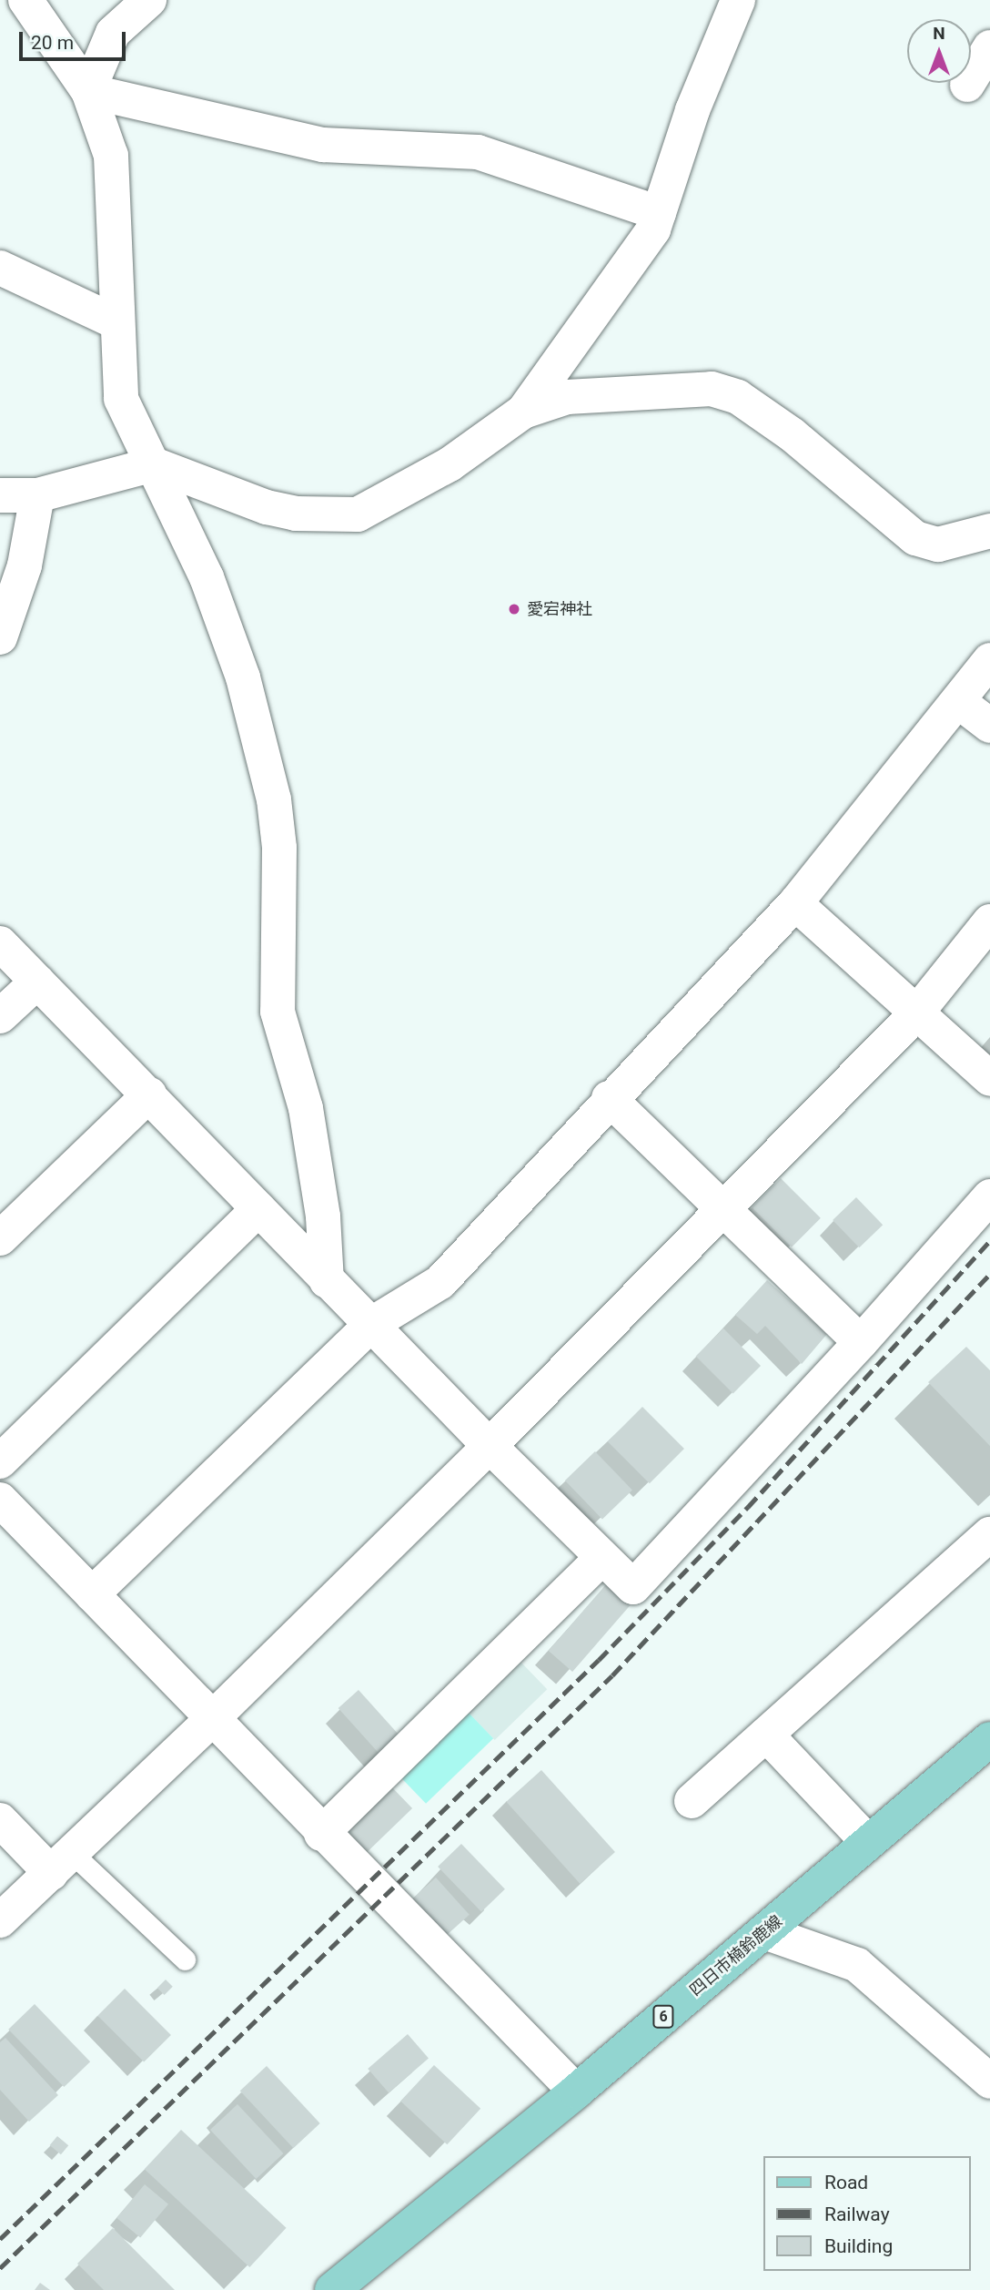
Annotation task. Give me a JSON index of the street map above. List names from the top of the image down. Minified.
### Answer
{"streets":{"main road":["四日市楠鈴鹿線","6"]},"places":["愛宕神社"],"legend":["Road","Railway","Building"],"scale_bar":"20 m","north":"top"}
